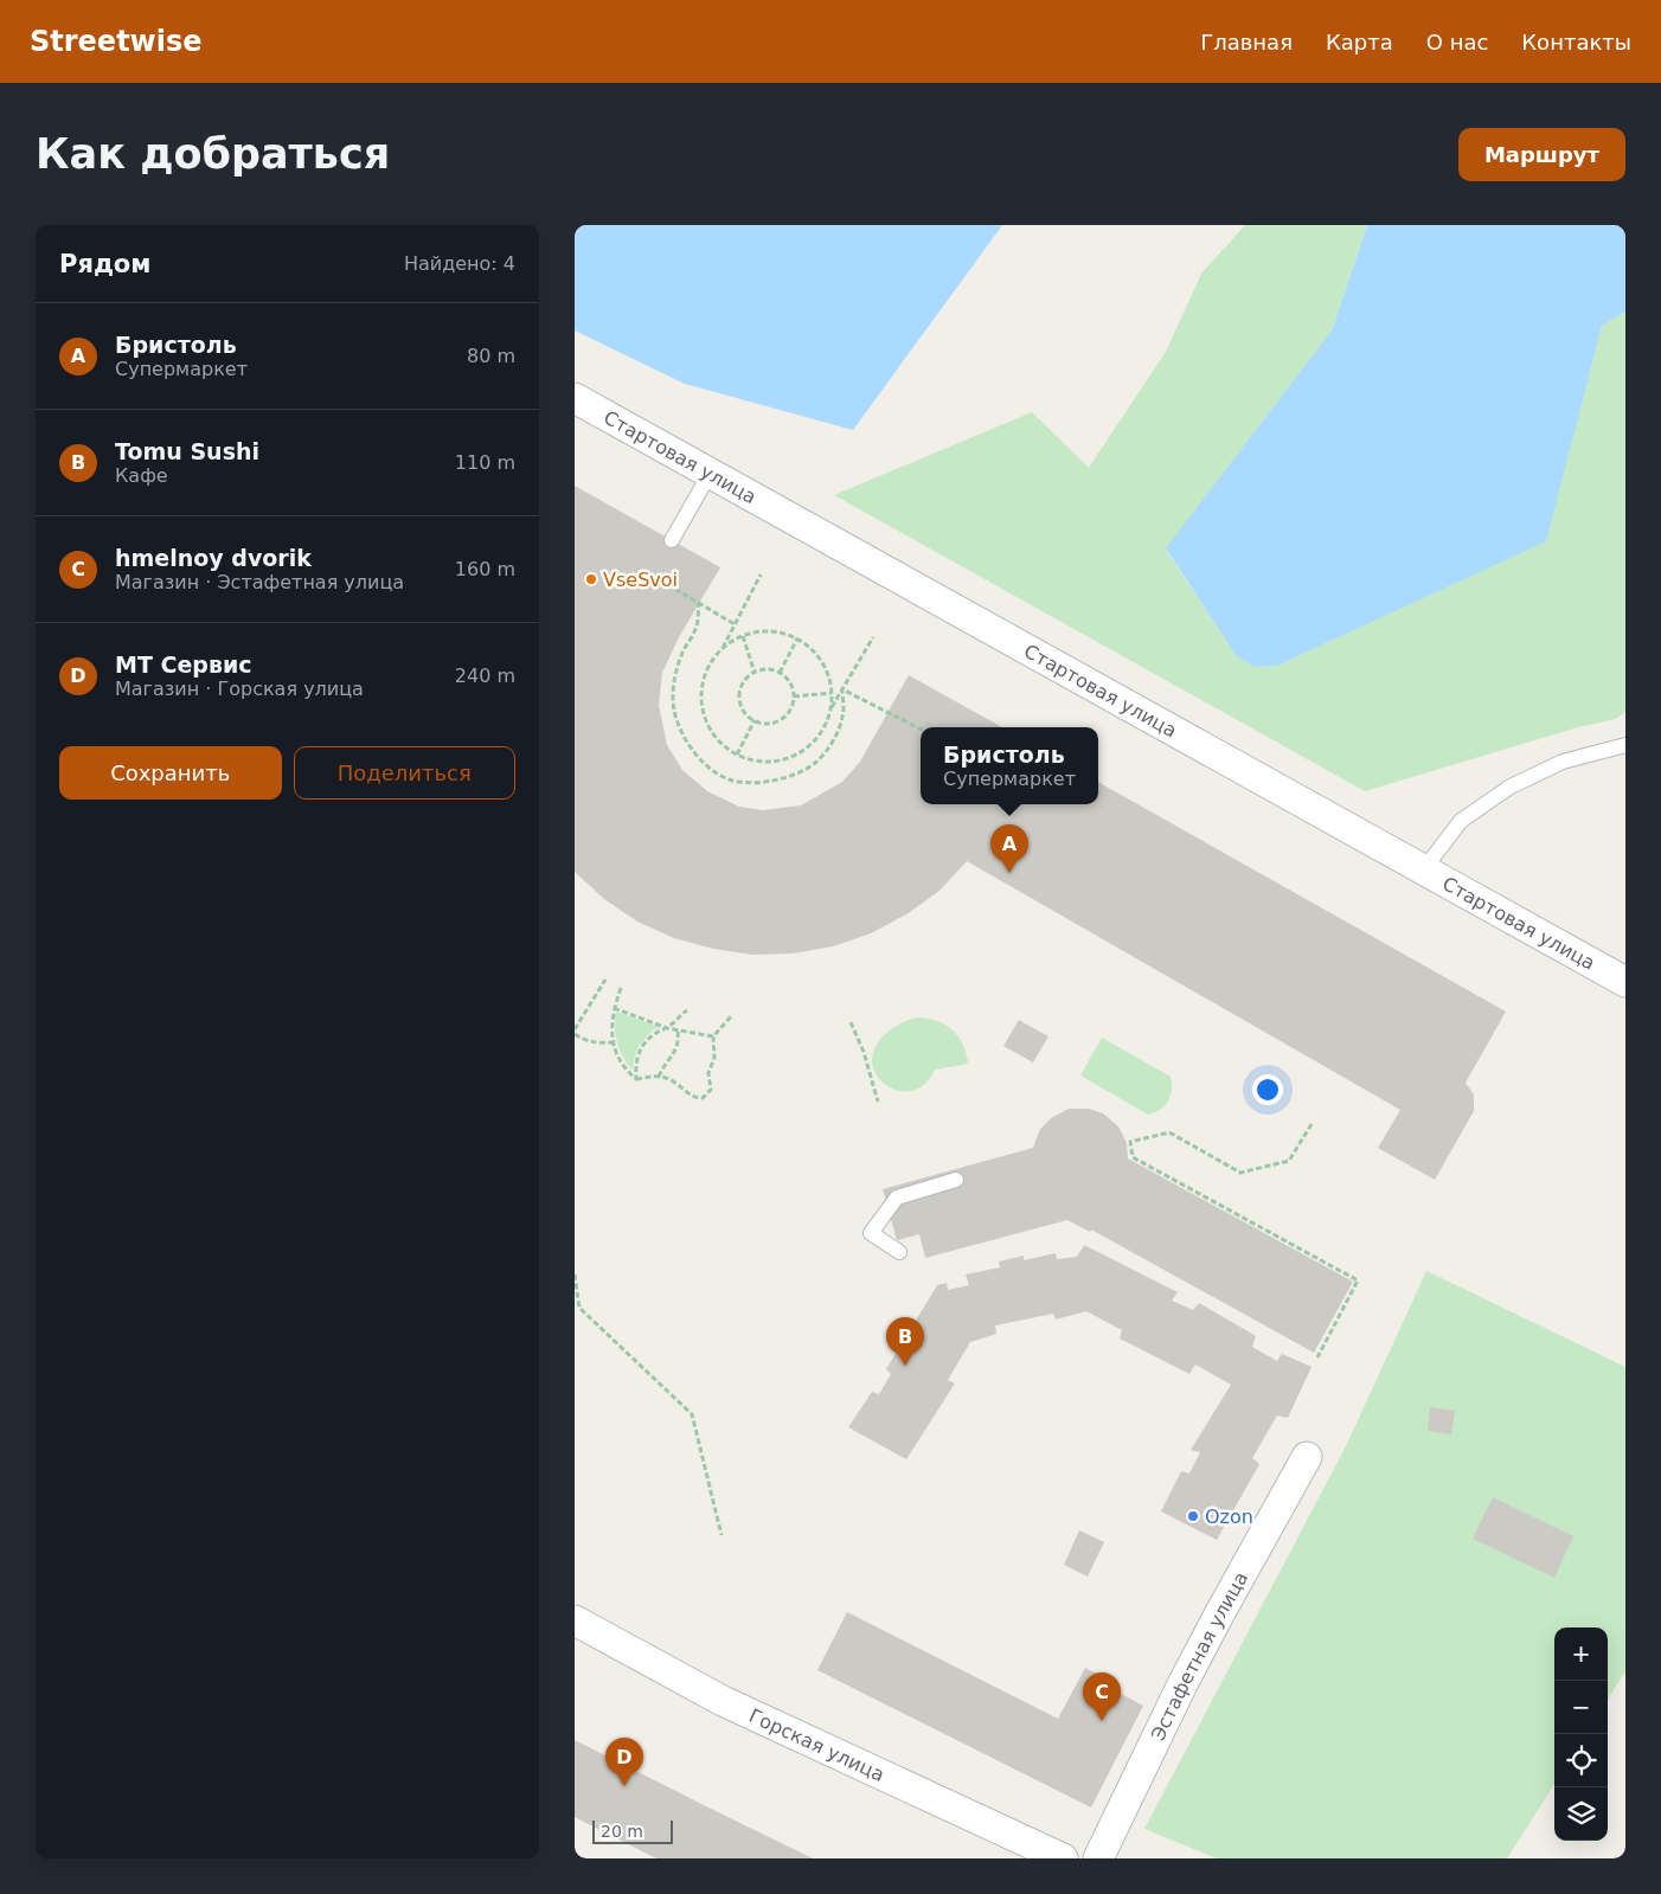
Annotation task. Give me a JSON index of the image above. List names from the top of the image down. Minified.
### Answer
{"streets":{"street":["Стартовая улица","Эстафетная улица","Горская улица"]},"places":["VseSvoi","Ozon"],"scale_bar":"20 m","page":{"header":"Streetwise","nav":["Главная","Карта","О нас","Контакты"],"buttons":["Маршрут",["Сохранить","Поделиться"]],"title":"Как добраться","heading":["Рядом","Найдено: 4"],"list":[{"mark":"A","name":"Бристоль","note":"Супермаркет","value":"80 m"},{"mark":"B","name":"Tomu Sushi","note":"Кафе","value":"110 m"},{"mark":"C","name":"hmelnoy dvorik","note":"Магазин · Эстафетная улица","value":"160 m"},{"mark":"D","name":"МТ Сервис","note":"Магазин · Горская улица","value":"240 m"}],"popup":["Бристоль","Супермаркет"],"pins":["A","B","C","D"],"map_buttons":["+","−"],"scale":"20 m"}}
